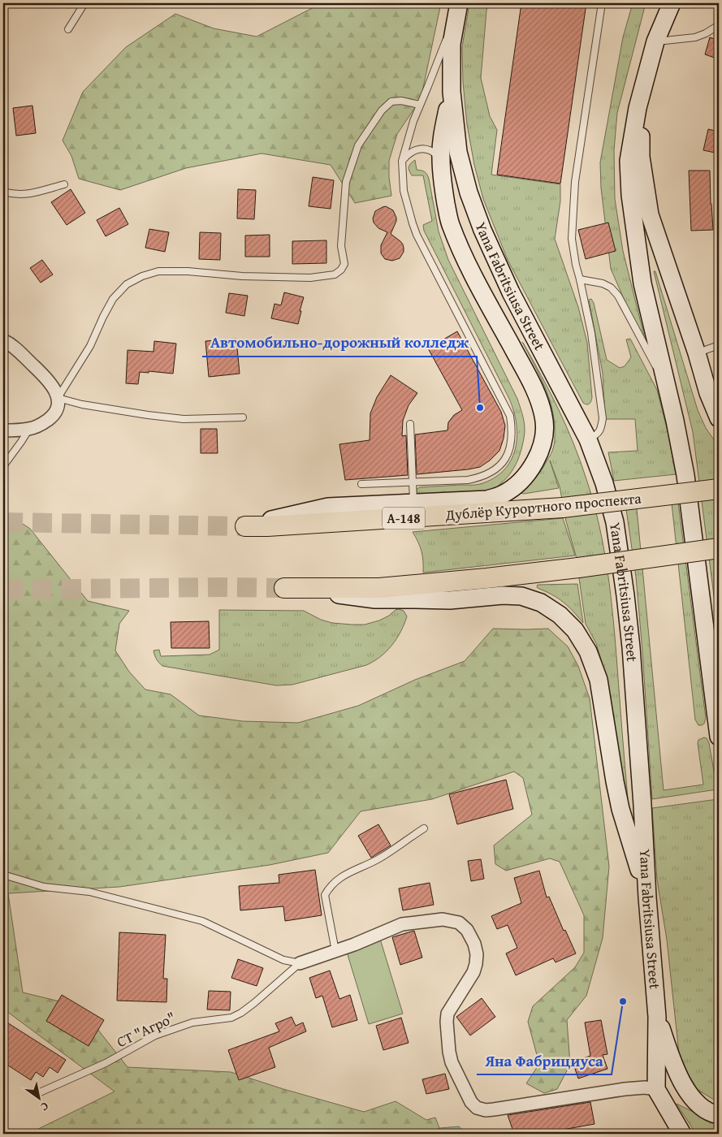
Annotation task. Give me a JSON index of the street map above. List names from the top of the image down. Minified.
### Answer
{"streets":{"main road":["Yana Fabritsiusa Street","Дублёр Курортного проспекта","А-148"],"lane":["СТ \"Агро\""]},"crossings":[["Yana Fabritsiusa Street","А-148"],["Дублёр Курортного проспекта","А-148"]],"places":["Автомобильно-дорожный колледж","Яна Фабрициуса"],"north":"bottom right"}
